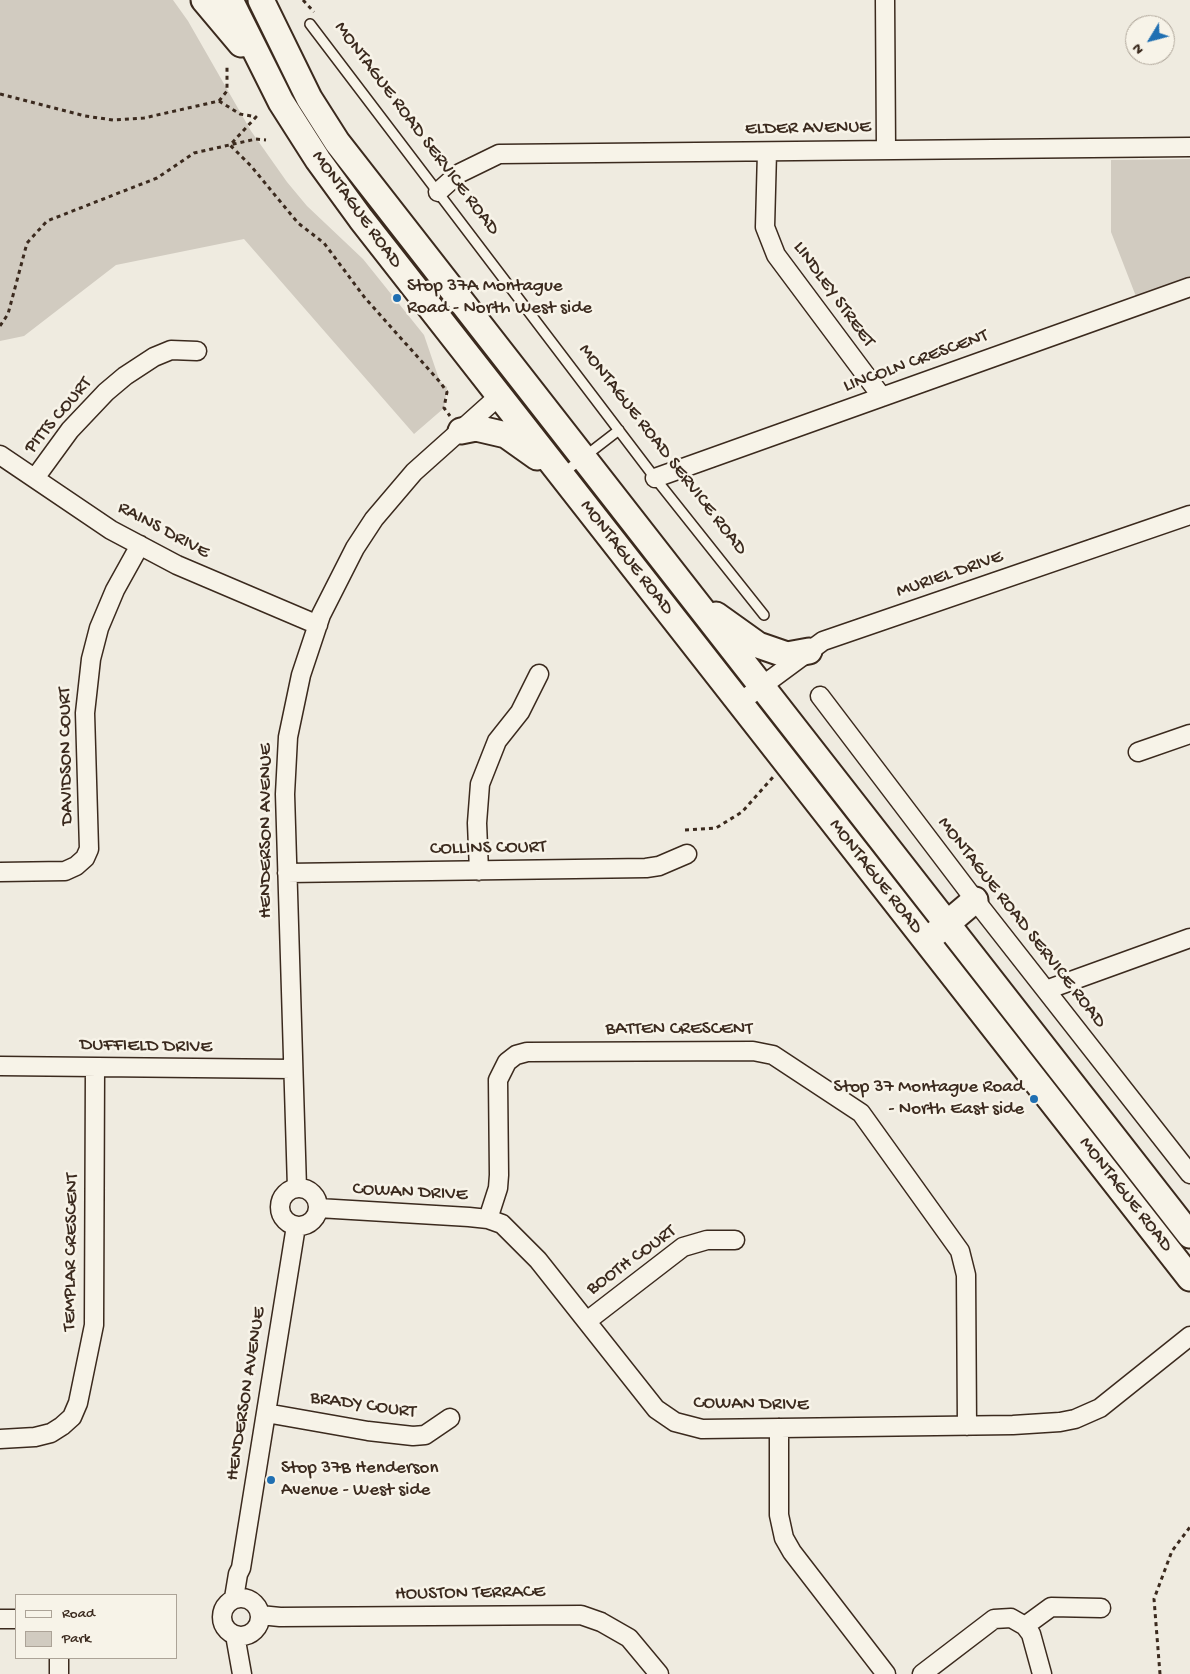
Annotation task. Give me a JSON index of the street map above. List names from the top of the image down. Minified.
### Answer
{"streets":{"main road":["MONTAGUE ROAD"],"street":["MONTAGUE ROAD SERVICE ROAD","ELDER AVENUE","LINDLEY STREET","LINCOLN CRESCENT","PITTS COURT","RAINS DRIVE","MURIEL DRIVE","DAVIDSON COURT","HENDERSON AVENUE","COLLINS COURT","BATTEN CRESCENT","DUFFIELD DRIVE","COWAN DRIVE","TEMPLAR CRESCENT","BOOTH COURT","BRADY COURT","HOUSTON TERRACE"]},"crossings":[["MONTAGUE ROAD SERVICE ROAD","ELDER AVENUE"],["MONTAGUE ROAD SERVICE ROAD","LINCOLN CRESCENT"],["ELDER AVENUE","LINDLEY STREET"],["MONTAGUE ROAD","MURIEL DRIVE"],["MONTAGUE ROAD","HENDERSON AVENUE"],["LINDLEY STREET","LINCOLN CRESCENT"],["PITTS COURT","RAINS DRIVE"],["RAINS DRIVE","DAVIDSON COURT"],["RAINS DRIVE","HENDERSON AVENUE"],["HENDERSON AVENUE","COLLINS COURT"],["HENDERSON AVENUE","DUFFIELD DRIVE"],["HENDERSON AVENUE","COWAN DRIVE"],["HENDERSON AVENUE","BRADY COURT"],["HENDERSON AVENUE","HOUSTON TERRACE"],["BATTEN CRESCENT","COWAN DRIVE"],["DUFFIELD DRIVE","TEMPLAR CRESCENT"],["COWAN DRIVE","BOOTH COURT"]],"places":["Stop 37A Montague Road - North West side","Stop 37 Montague Road - North East side","Stop 37B Henderson Avenue - West side"],"legend":["Road","Park"],"north":"bottom left"}
